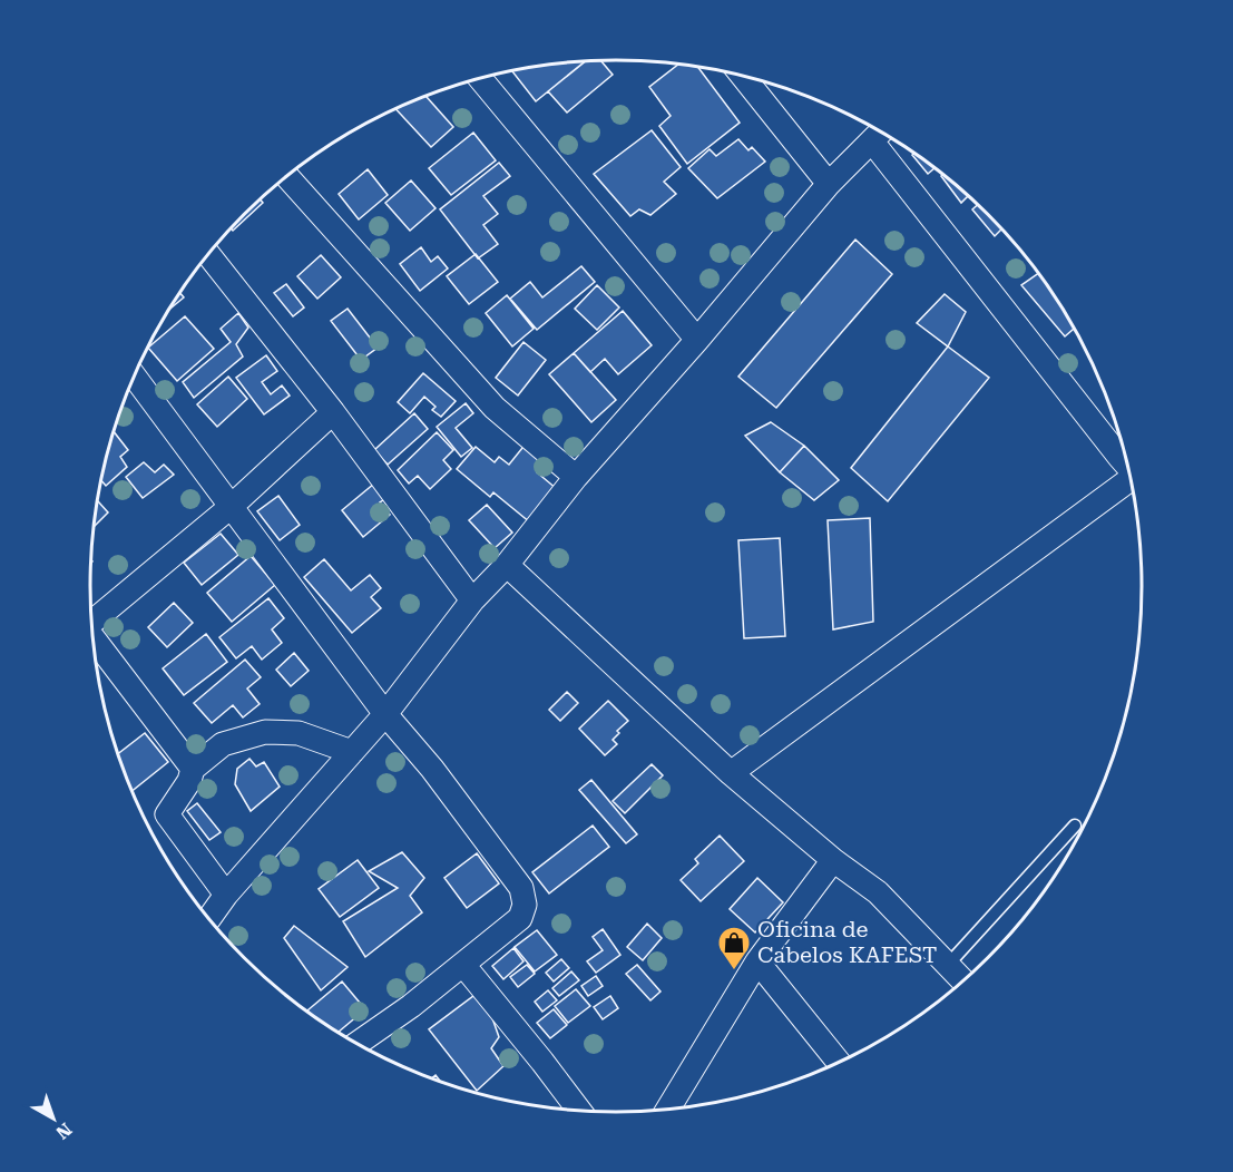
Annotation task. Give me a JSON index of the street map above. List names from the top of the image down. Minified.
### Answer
{"places":{"shop":["Oficina de Cabelos KAFEST"]},"north":"bottom right"}
